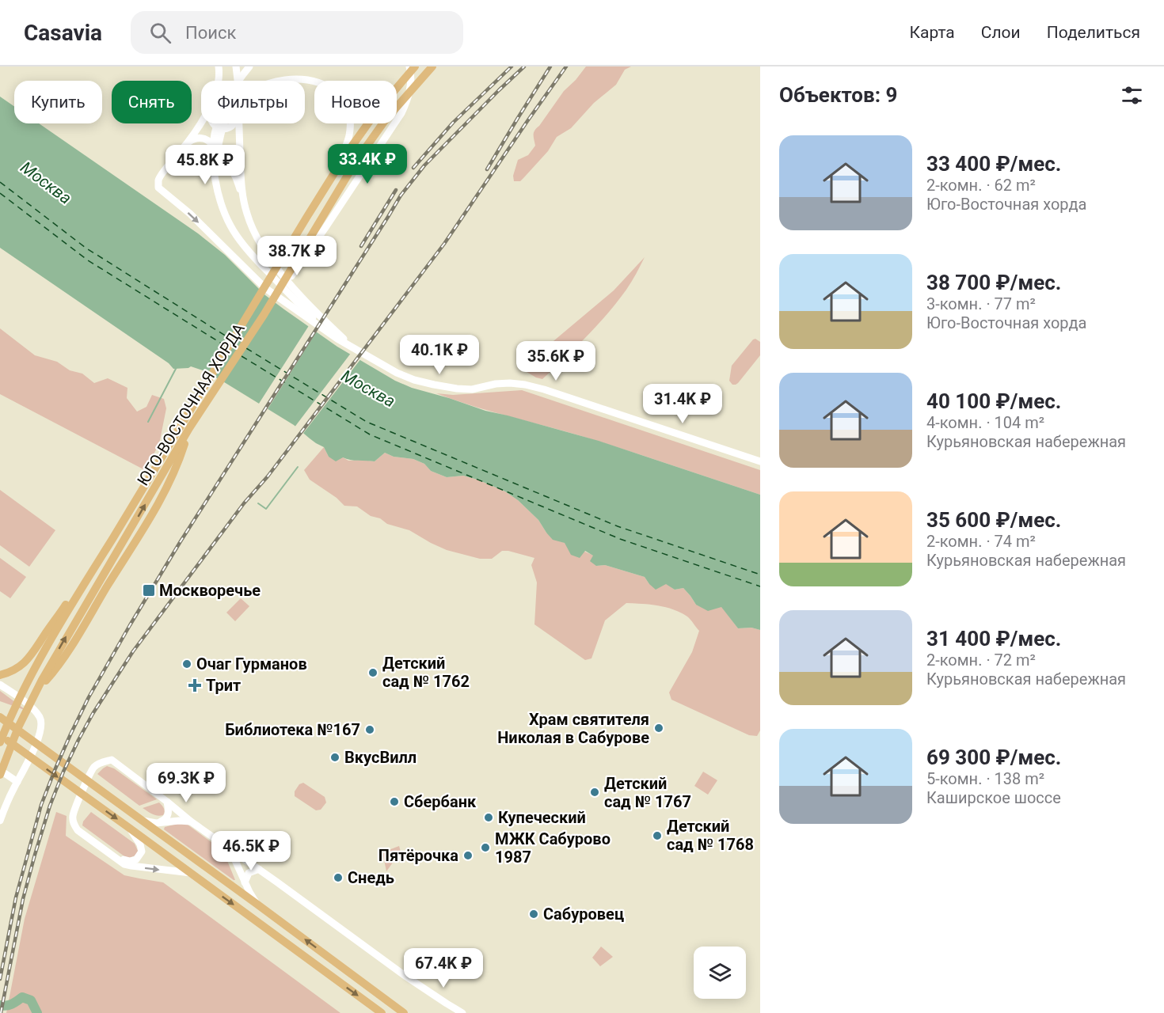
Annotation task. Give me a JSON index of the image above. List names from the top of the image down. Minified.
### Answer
{"streets":{"main road":["ЮГО-ВОСТОЧНАЯ ХОРДА"]},"water":["Москва"],"places":{"transit":["Москворечье"],"other":["Очаг Гурманов","Детский сад № 1762","Храм святителя Николая в Сабурове","Библиотека №167","ВкусВилл","Детский сад № 1767","Сбербанк","Купеческий","Детский сад № 1768","МЖК Сабурово 1987","Пятёрочка","Снедь","Сабуровец"],"health":["Трит"]},"page":{"header":"Casavia","search":"Поиск","nav":["Карта","Слои","Поделиться"],"heading":"Объектов: 9","chip":["Купить","Снять","Фильтры","Новое"],"list":[{"name":"33 400 ₽/мес.","note":"2-комн. · 62 m² · Юго-Восточная хорда"},{"name":"38 700 ₽/мес.","note":"3-комн. · 77 m² · Юго-Восточная хорда"},{"name":"40 100 ₽/мес.","note":"4-комн. · 104 m² · Курьяновская набережная"},{"name":"35 600 ₽/мес.","note":"2-комн. · 74 m² · Курьяновская набережная"},{"name":"31 400 ₽/мес.","note":"2-комн. · 72 m² · Курьяновская набережная"},{"name":"69 300 ₽/мес.","note":"5-комн. · 138 m² · Каширское шоссе"}],"price":["33.4K ₽","45.8K ₽","38.7K ₽","40.1K ₽","35.6K ₽","31.4K ₽","69.3K ₽","46.5K ₽","67.4K ₽"]}}
